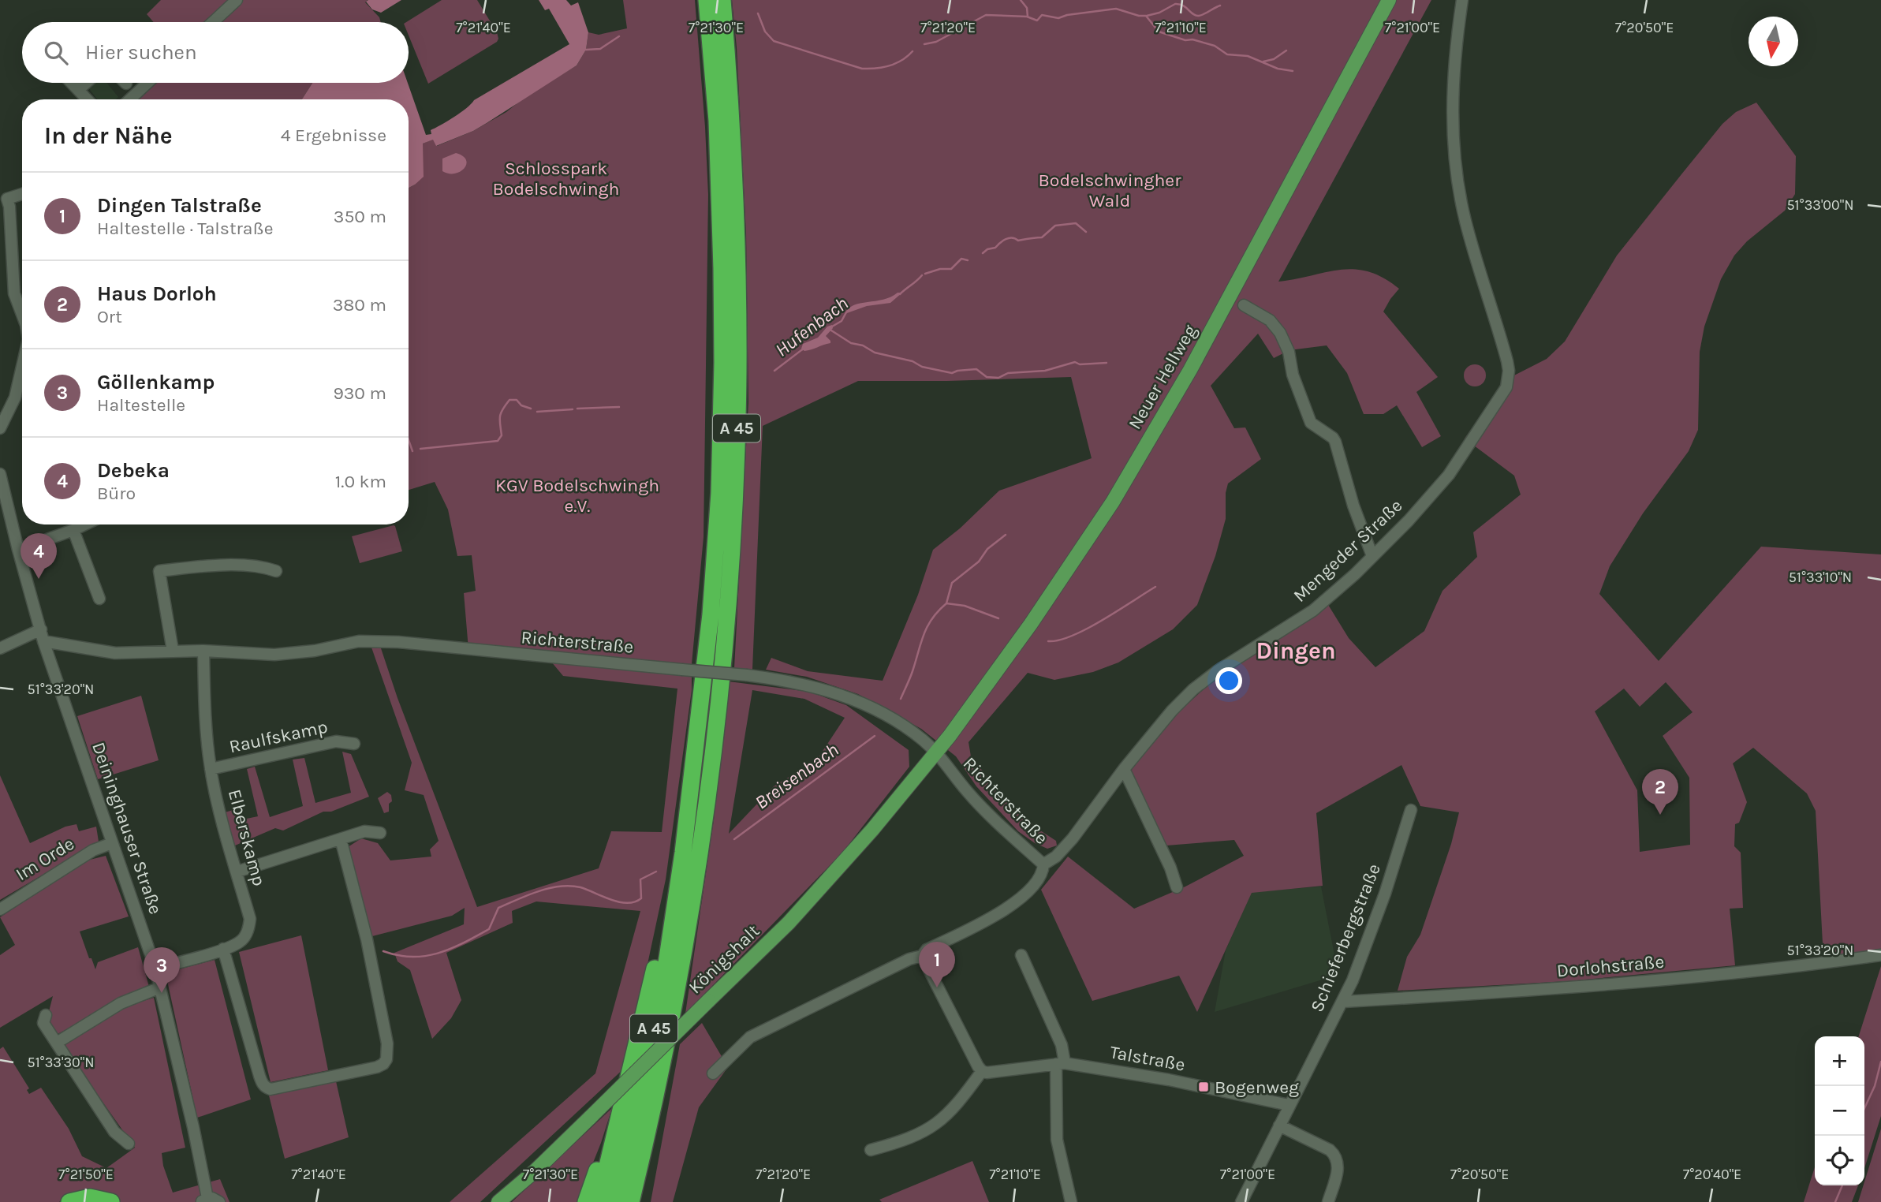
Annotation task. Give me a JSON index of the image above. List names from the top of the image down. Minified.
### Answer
{"streets":{"highway":["A 45"],"main road":["Neuer Hellweg","Königshalt"],"street":["Mengeder Straße","Richterstraße","Raulfskamp","Deininghauser Straße","Elberskamp","Im Orde","Schieferbergstraße","Dorlohstraße","Talstraße"]},"crossings":[["Neuer Hellweg","Richterstraße"],["Neuer Hellweg","Königshalt"],["Mengeder Straße","Richterstraße"],["Richterstraße","Deininghauser Straße"],["Richterstraße","Elberskamp"],["Richterstraße","Königshalt"],["Raulfskamp","Elberskamp"],["Deininghauser Straße","Elberskamp"],["Deininghauser Straße","Im Orde"],["Schieferbergstraße","Dorlohstraße"],["Schieferbergstraße","Talstraße"]],"districts":["Dingen"],"water":["Hufenbach","Breisenbach"],"parks":["Schlosspark Bodelschwingh","Bodelschwingher Wald","KGV Bodelschwingh e.V."],"places":{"transit":["Bogenweg"]},"north":"bottom","page":{"search":"Hier suchen","heading":["In der Nähe","4 Ergebnisse"],"list":[{"mark":"1","name":"Dingen Talstraße","note":"Haltestelle · Talstraße","value":"350 m"},{"mark":"2","name":"Haus Dorloh","note":"Ort","value":"380 m"},{"mark":"3","name":"Göllenkamp","note":"Haltestelle","value":"930 m"},{"mark":"4","name":"Debeka","note":"Büro","value":"1.0 km"}],"pins":["4","2","1","3"],"map_buttons":["+","−"]},"coordinates":["7°21'40\"E","7°21'30\"E","7°21'20\"E","7°21'10\"E","7°21'00\"E","7°20'50\"E","51°33'00\"N","51°33'10\"N","51°33'20\"N","51°33'30\"N","7°21'50\"E","7°20'40\"E"]}
